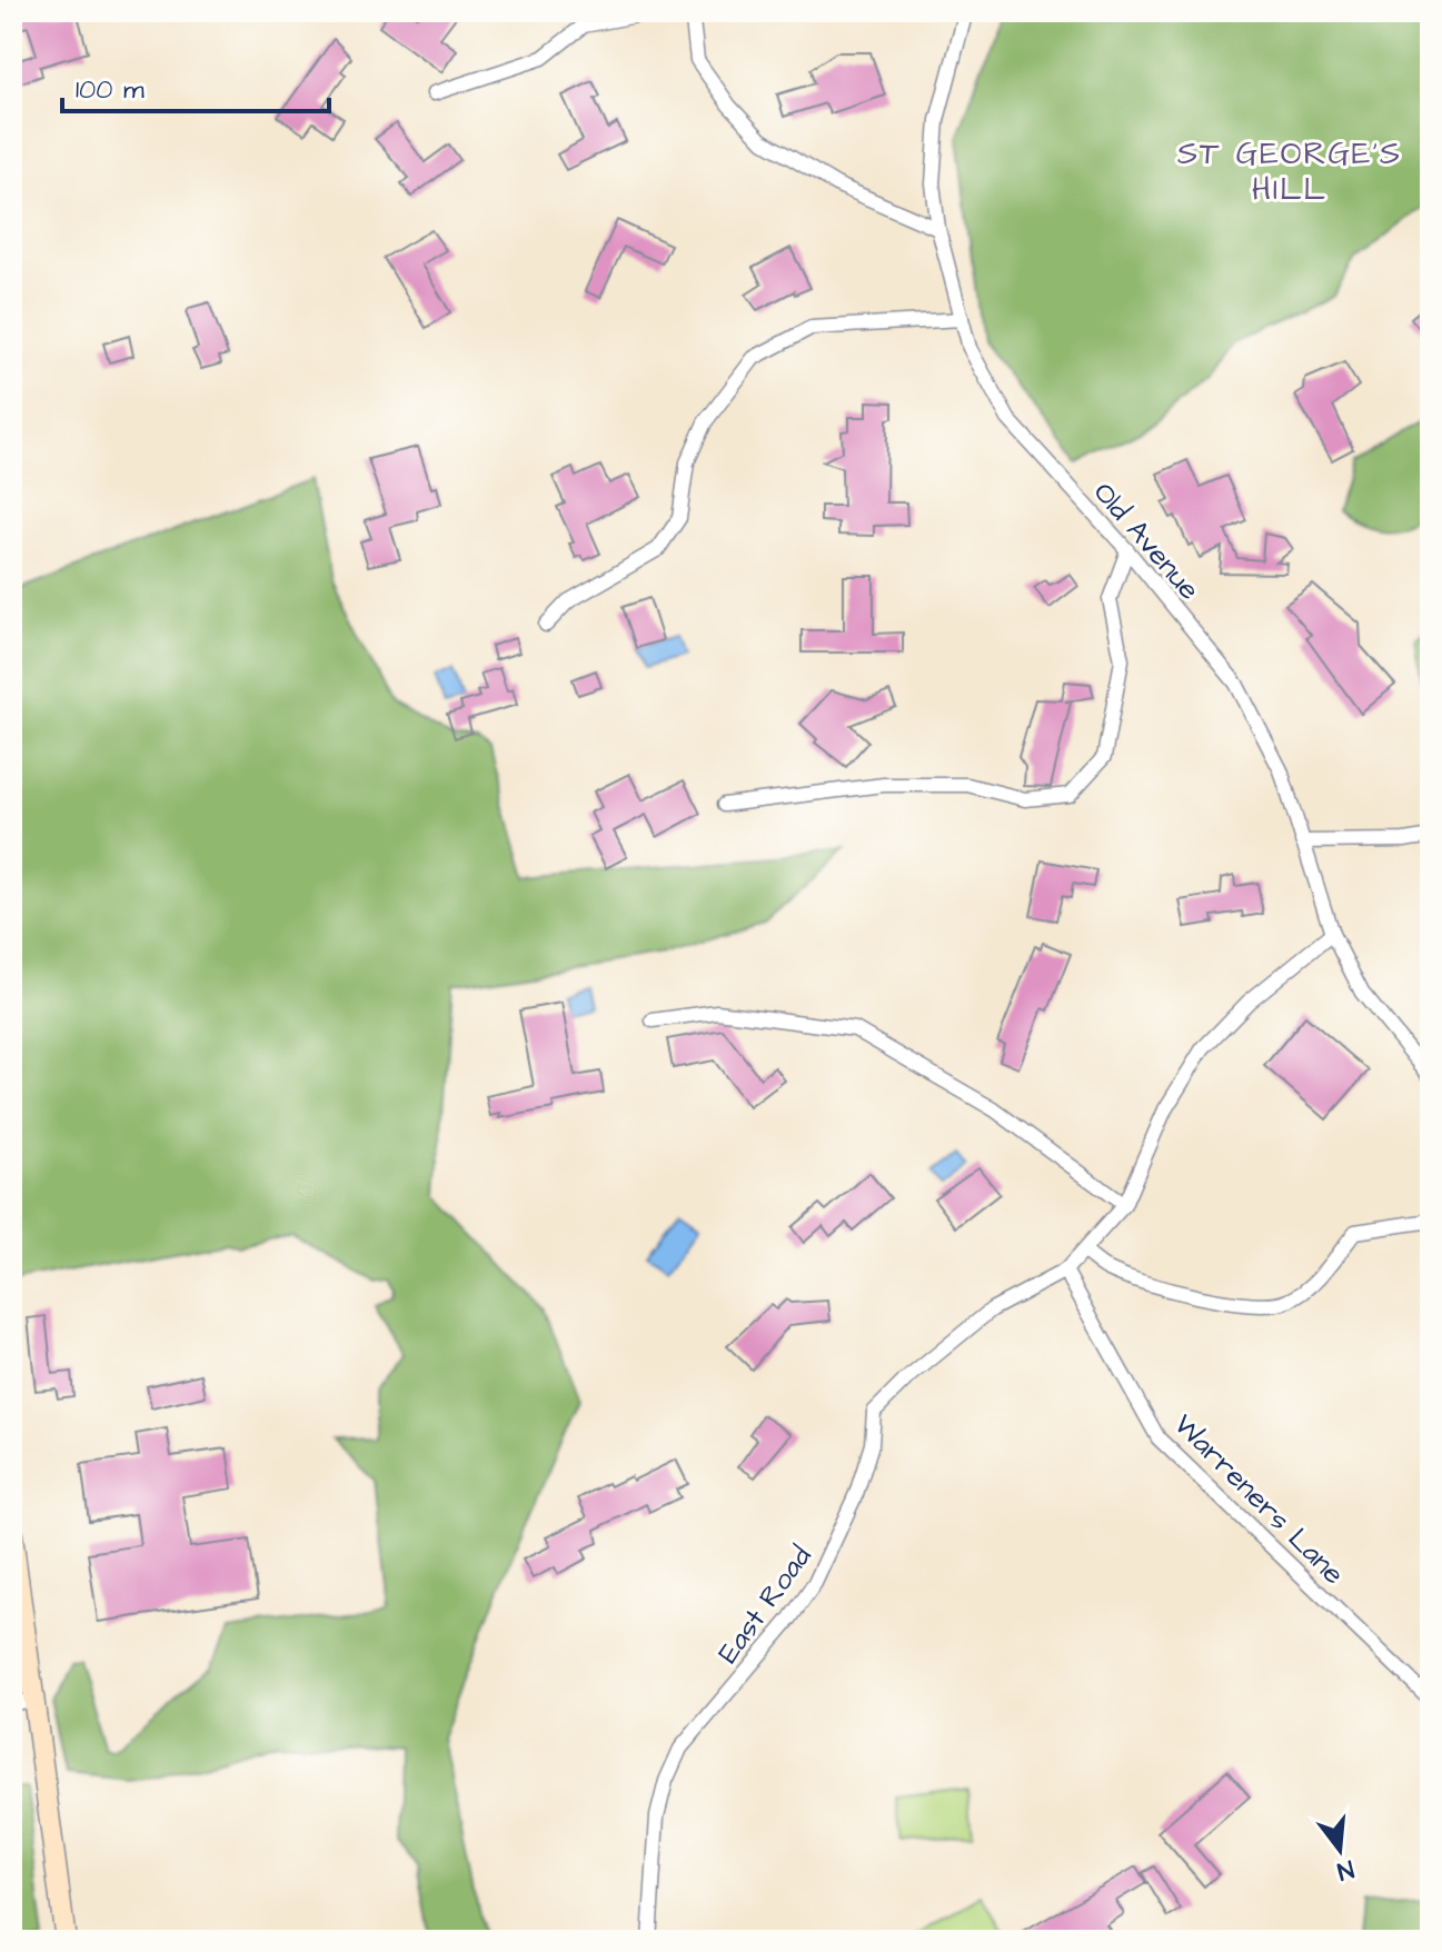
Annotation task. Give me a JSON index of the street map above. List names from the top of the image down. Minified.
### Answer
{"streets":{"street":["Old Avenue","Warreners Lane","East Road"]},"crossings":[["Warreners Lane","East Road"]],"districts":["ST GEORGE'S HILL"],"scale_bar":"100 m","north":"bottom"}
